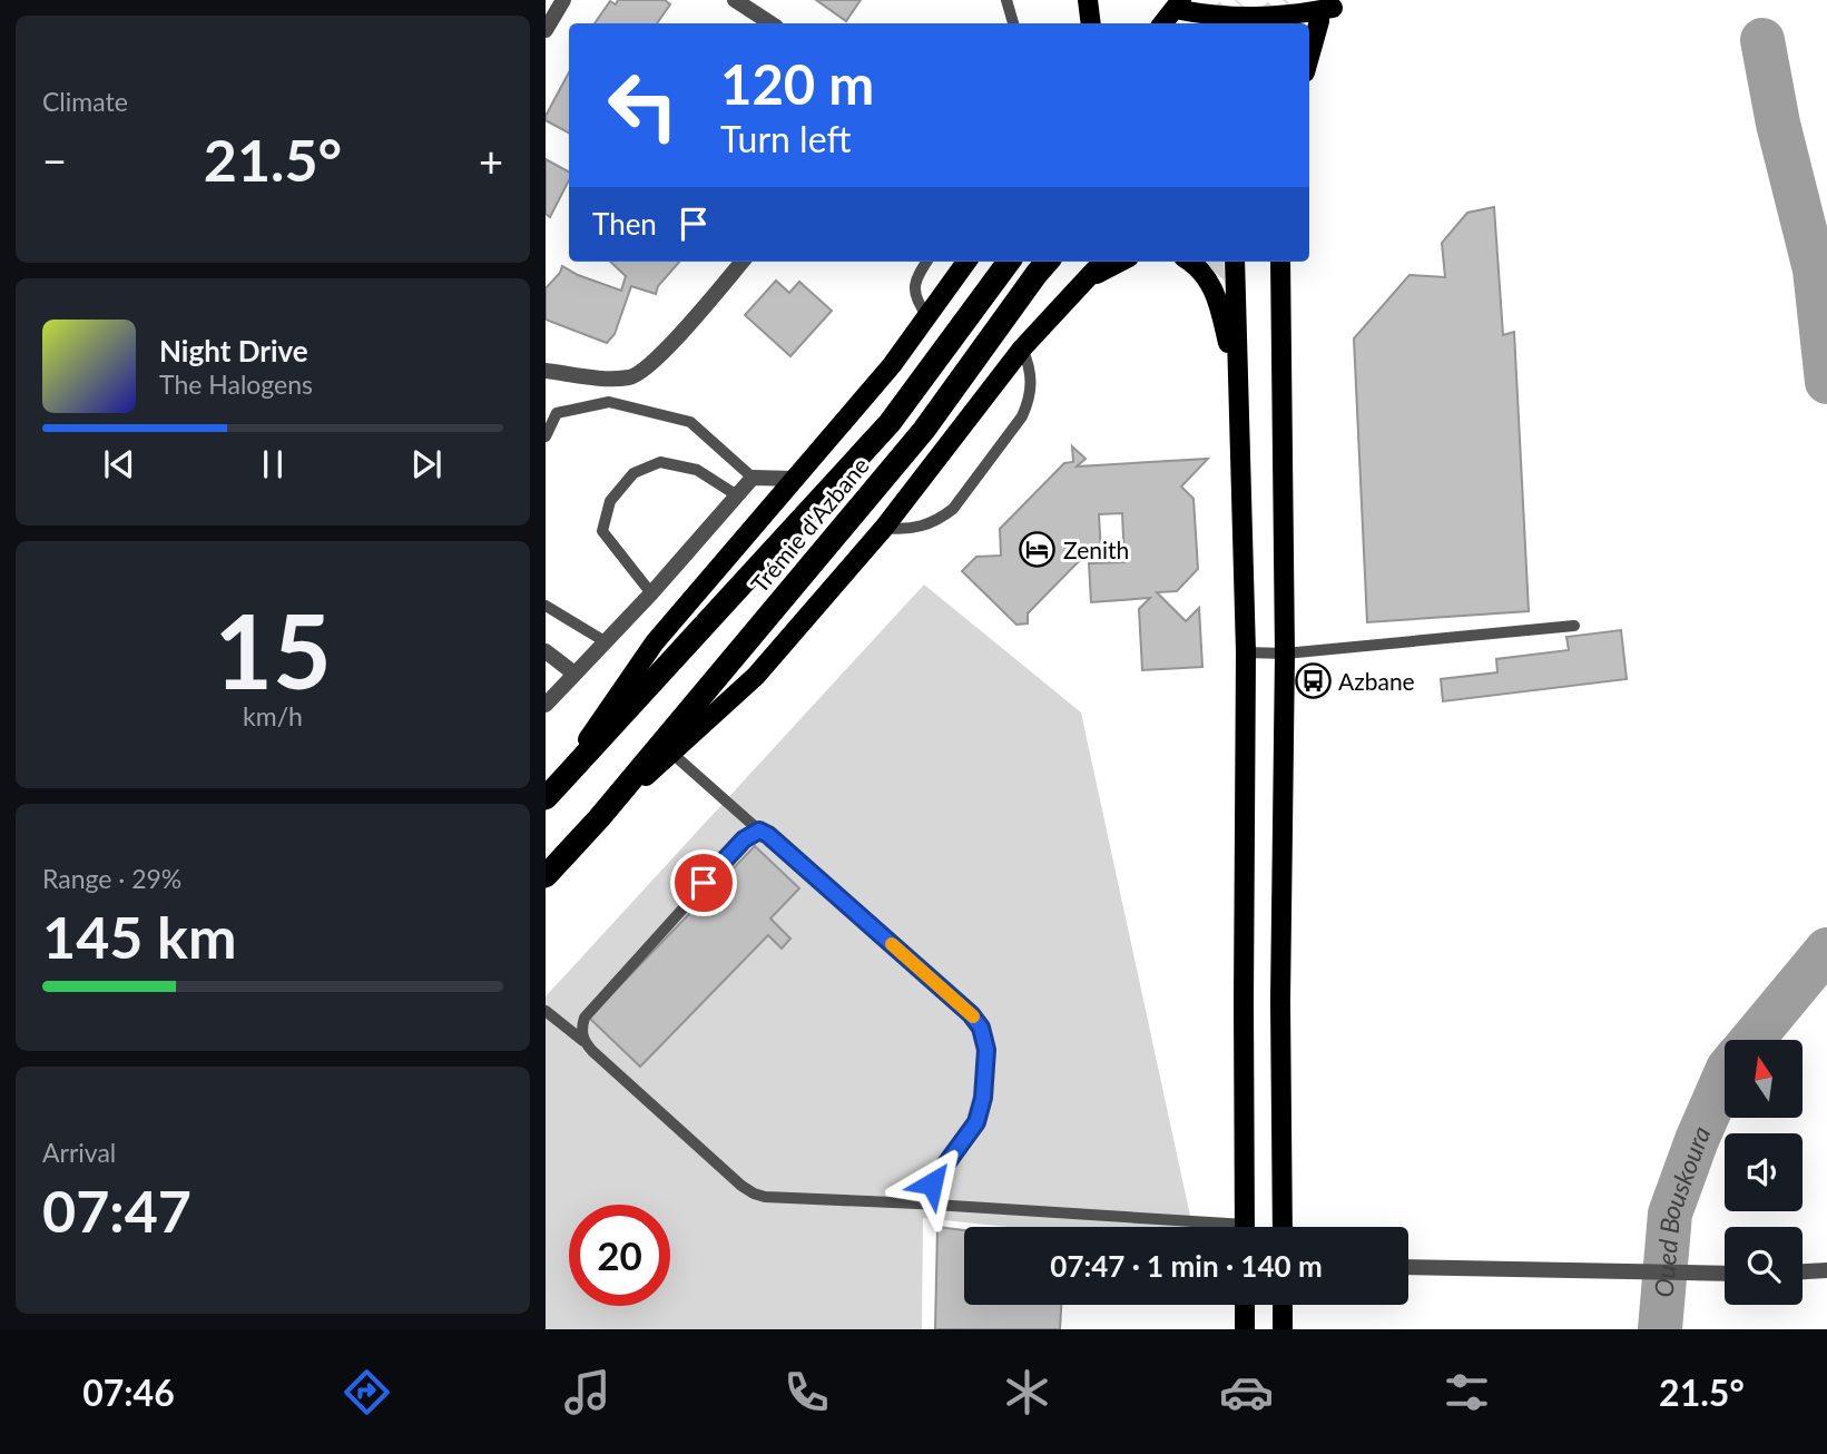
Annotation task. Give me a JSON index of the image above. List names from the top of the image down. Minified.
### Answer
{"streets":{"highway":["Trémie d'Azbane"]},"water":["Oued Bouskoura"],"places":{"hotel":["Zenith"],"bus stop":["Azbane"]},"north":"top","page":{"tile":["Climate",["15","km/h"],["Range · 29%","145 km"],["Arrival","07:47"]],"turn":["120 m","Turn left"],"heat":["−","21.5°","+"],"then":"Then","song":["Night Drive","The Halogens"],"limit":"20","trip":"07:47 · 1 min · 140 m","tabs":["07:46","21.5°"]}}
